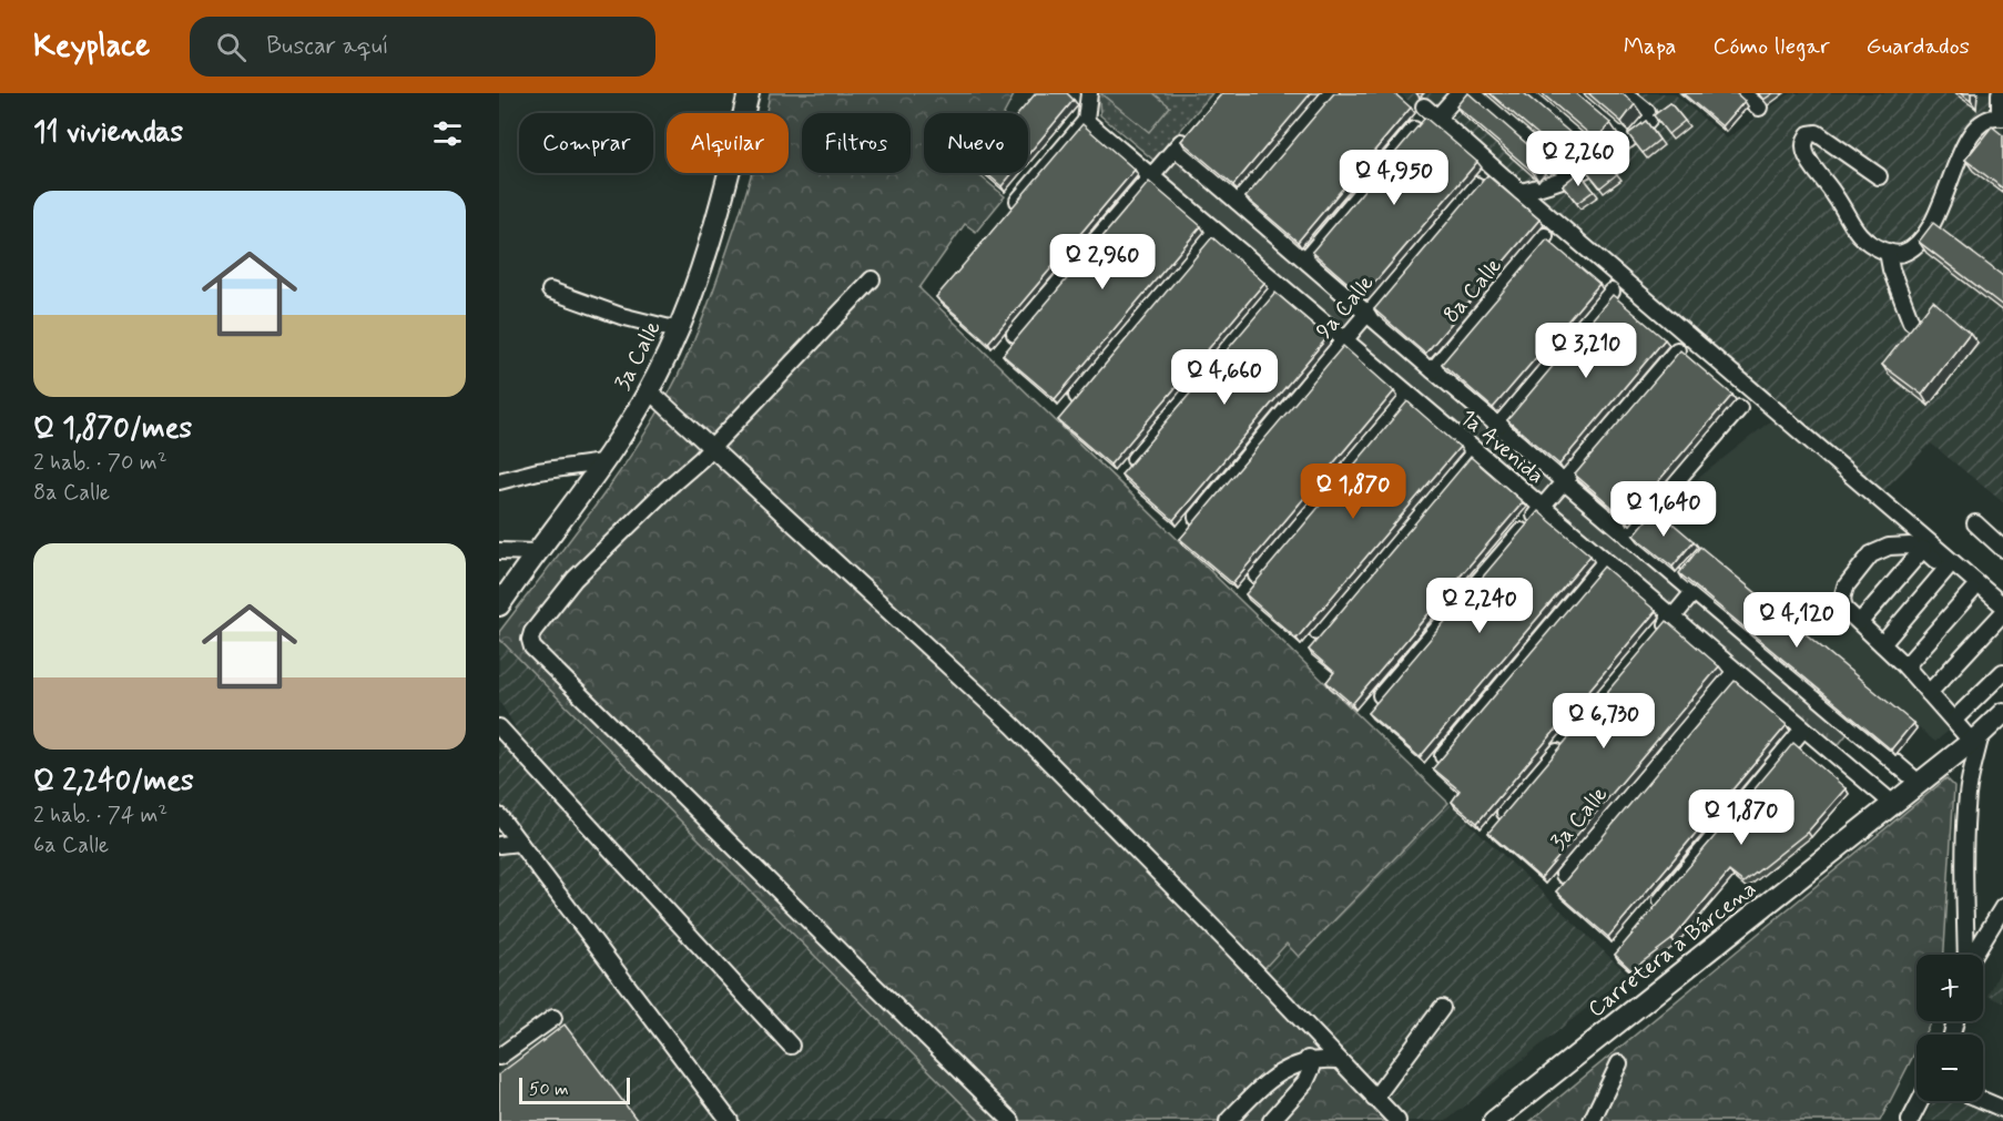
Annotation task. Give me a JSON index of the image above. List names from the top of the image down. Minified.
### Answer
{"streets":{"main road":["3a Calle","Carretera a Bárcena"],"street":["8a Calle","9a Calle","1a Avenida"]},"crossings":[["8a Calle","1a Avenida"],["9a Calle","1a Avenida"],["3a Calle","1a Avenida"],["1a Avenida","Carretera a Bárcena"]],"scale_bar":"50 m","page":{"header":"Keyplace","search":"Buscar aquí","nav":["Mapa","Cómo llegar","Guardados"],"heading":"11 viviendas","chip":["Comprar","Alquilar","Filtros","Nuevo"],"price":["Q 2,260","Q 4,950","Q 2,960","Q 3,210","Q 4,660","Q 1,870","Q 1,640","Q 2,240","Q 4,120","Q 6,730","Q 1,870"],"list":[{"name":"Q 1,870/mes","note":"2 hab. · 70 m² · 8a Calle"},{"name":"Q 2,240/mes","note":"2 hab. · 74 m² · 6a Calle"}],"map_buttons":["+","−"],"scale":"50 m"}}
